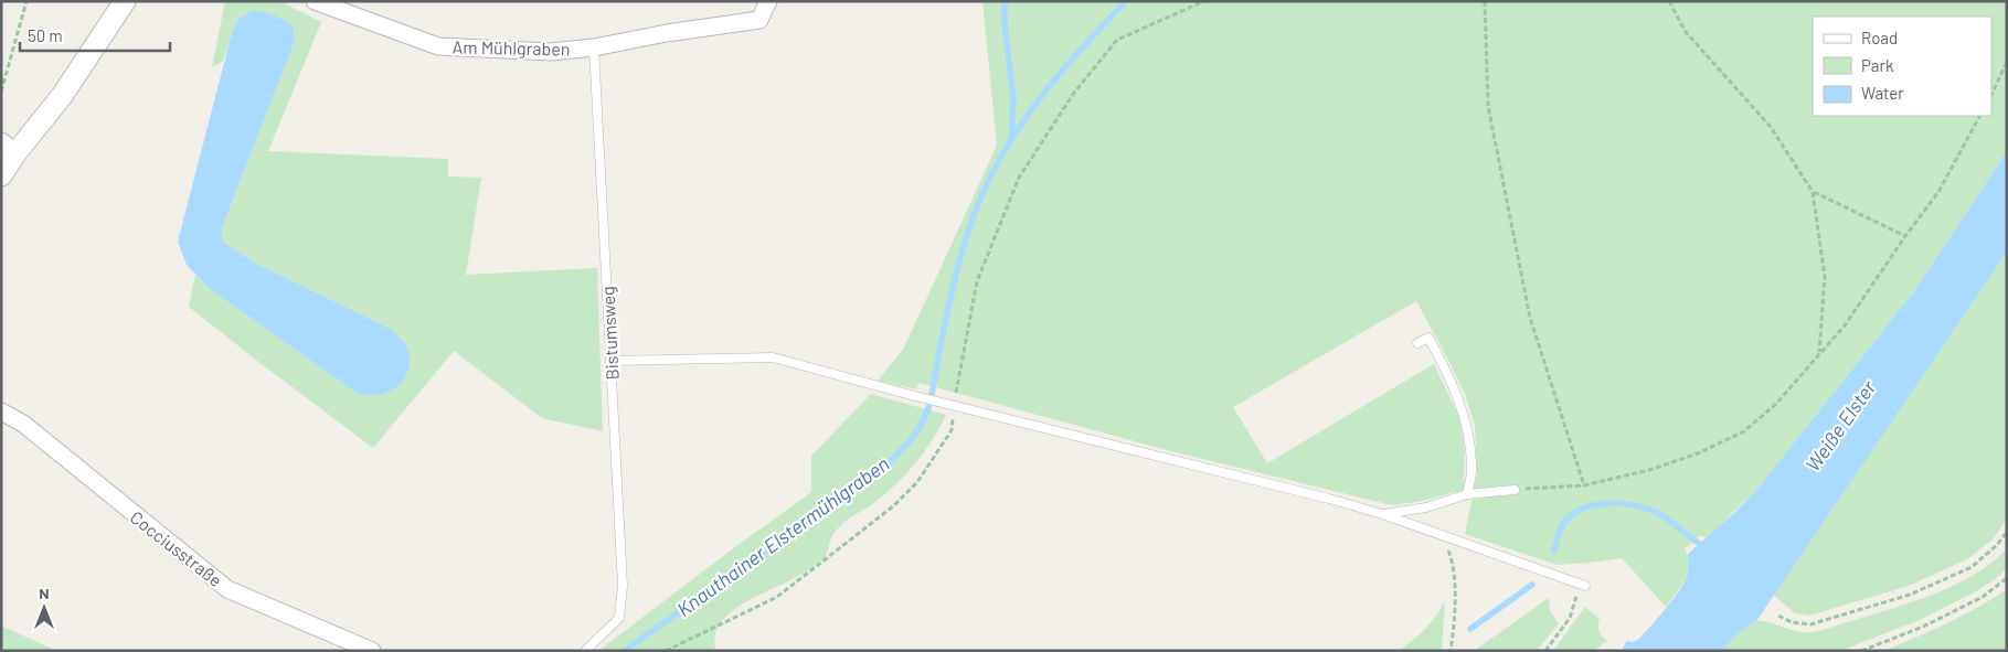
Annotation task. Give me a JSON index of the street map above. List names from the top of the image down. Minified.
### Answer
{"streets":{"street":["Am Mühlgraben","Cocciusstraße"],"lane":["Bistumsweg"]},"crossings":[["Am Mühlgraben","Bistumsweg"]],"water":["Weiße Elster","Knauthainer Elstermühlgraben"],"legend":["Road","Park","Water"],"scale_bar":"50 m","north":"top"}
